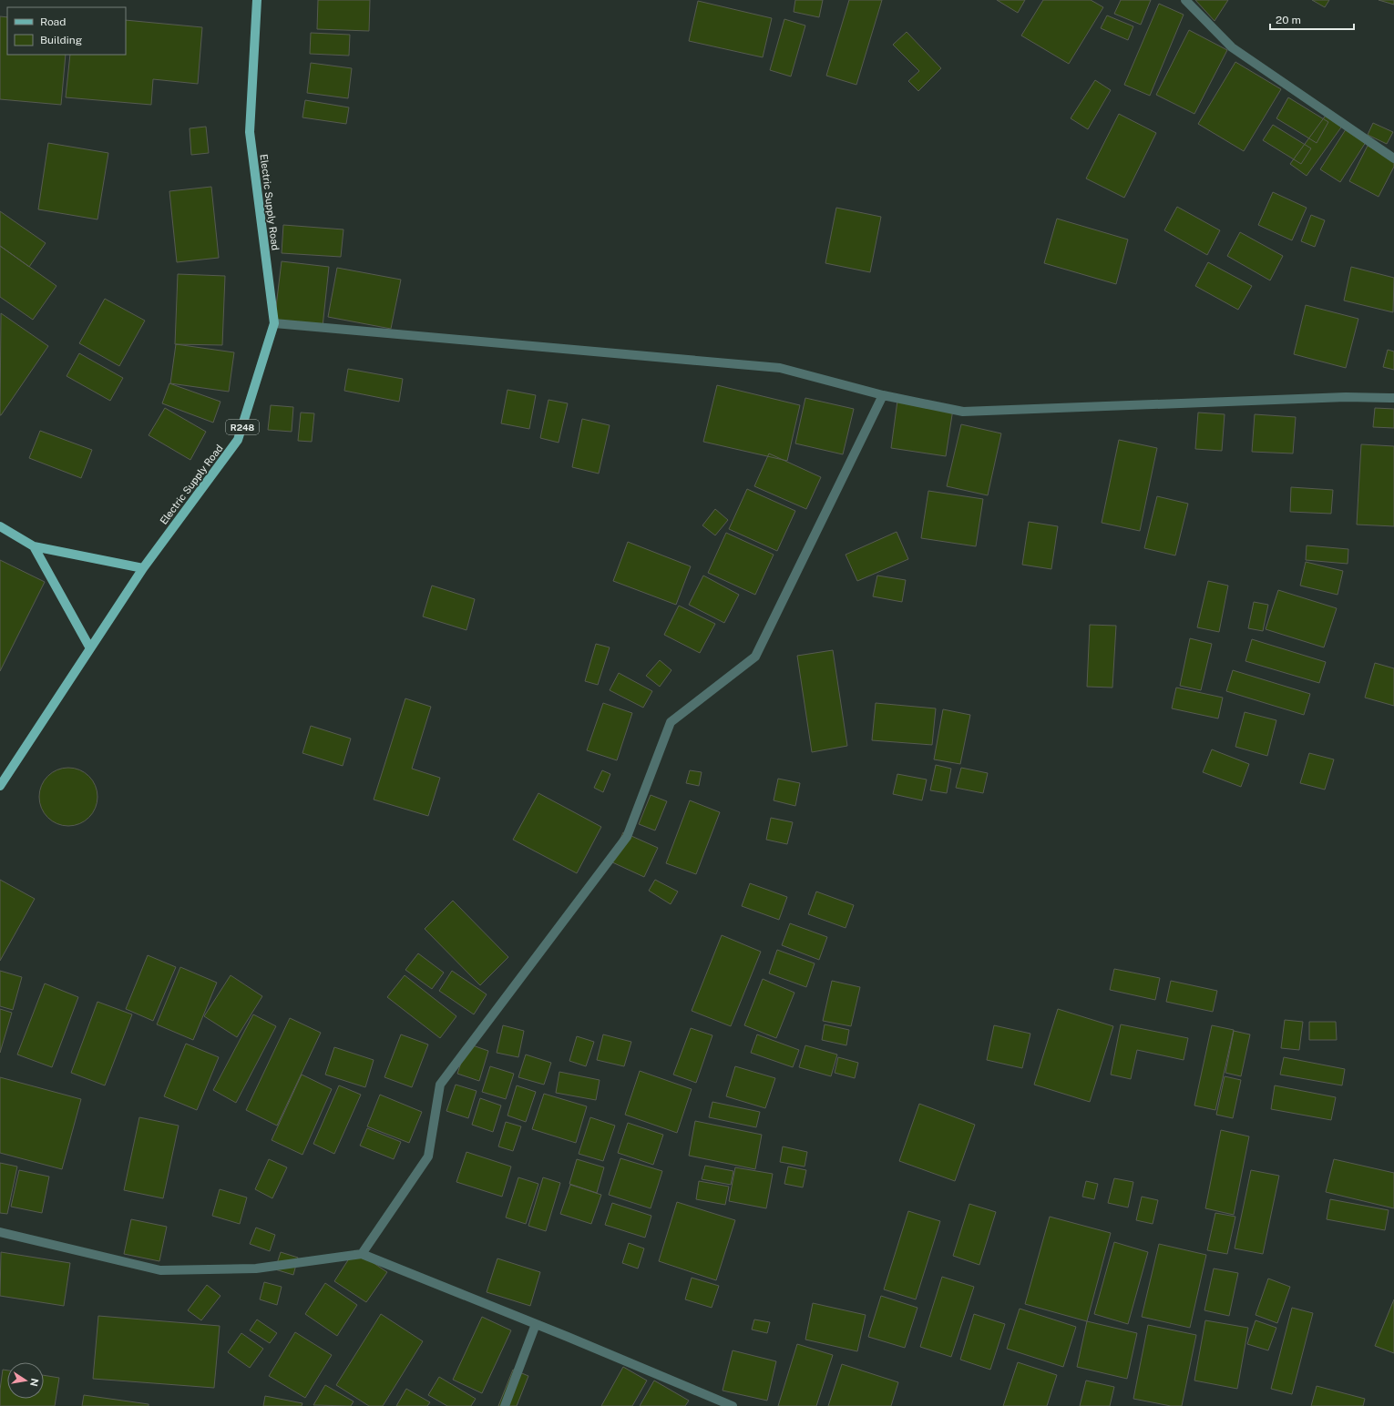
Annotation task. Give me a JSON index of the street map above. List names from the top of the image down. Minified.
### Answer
{"streets":{"main road":["Electric Supply Road","R248"]},"legend":["Road","Building"],"scale_bar":"20 m","north":"right"}
